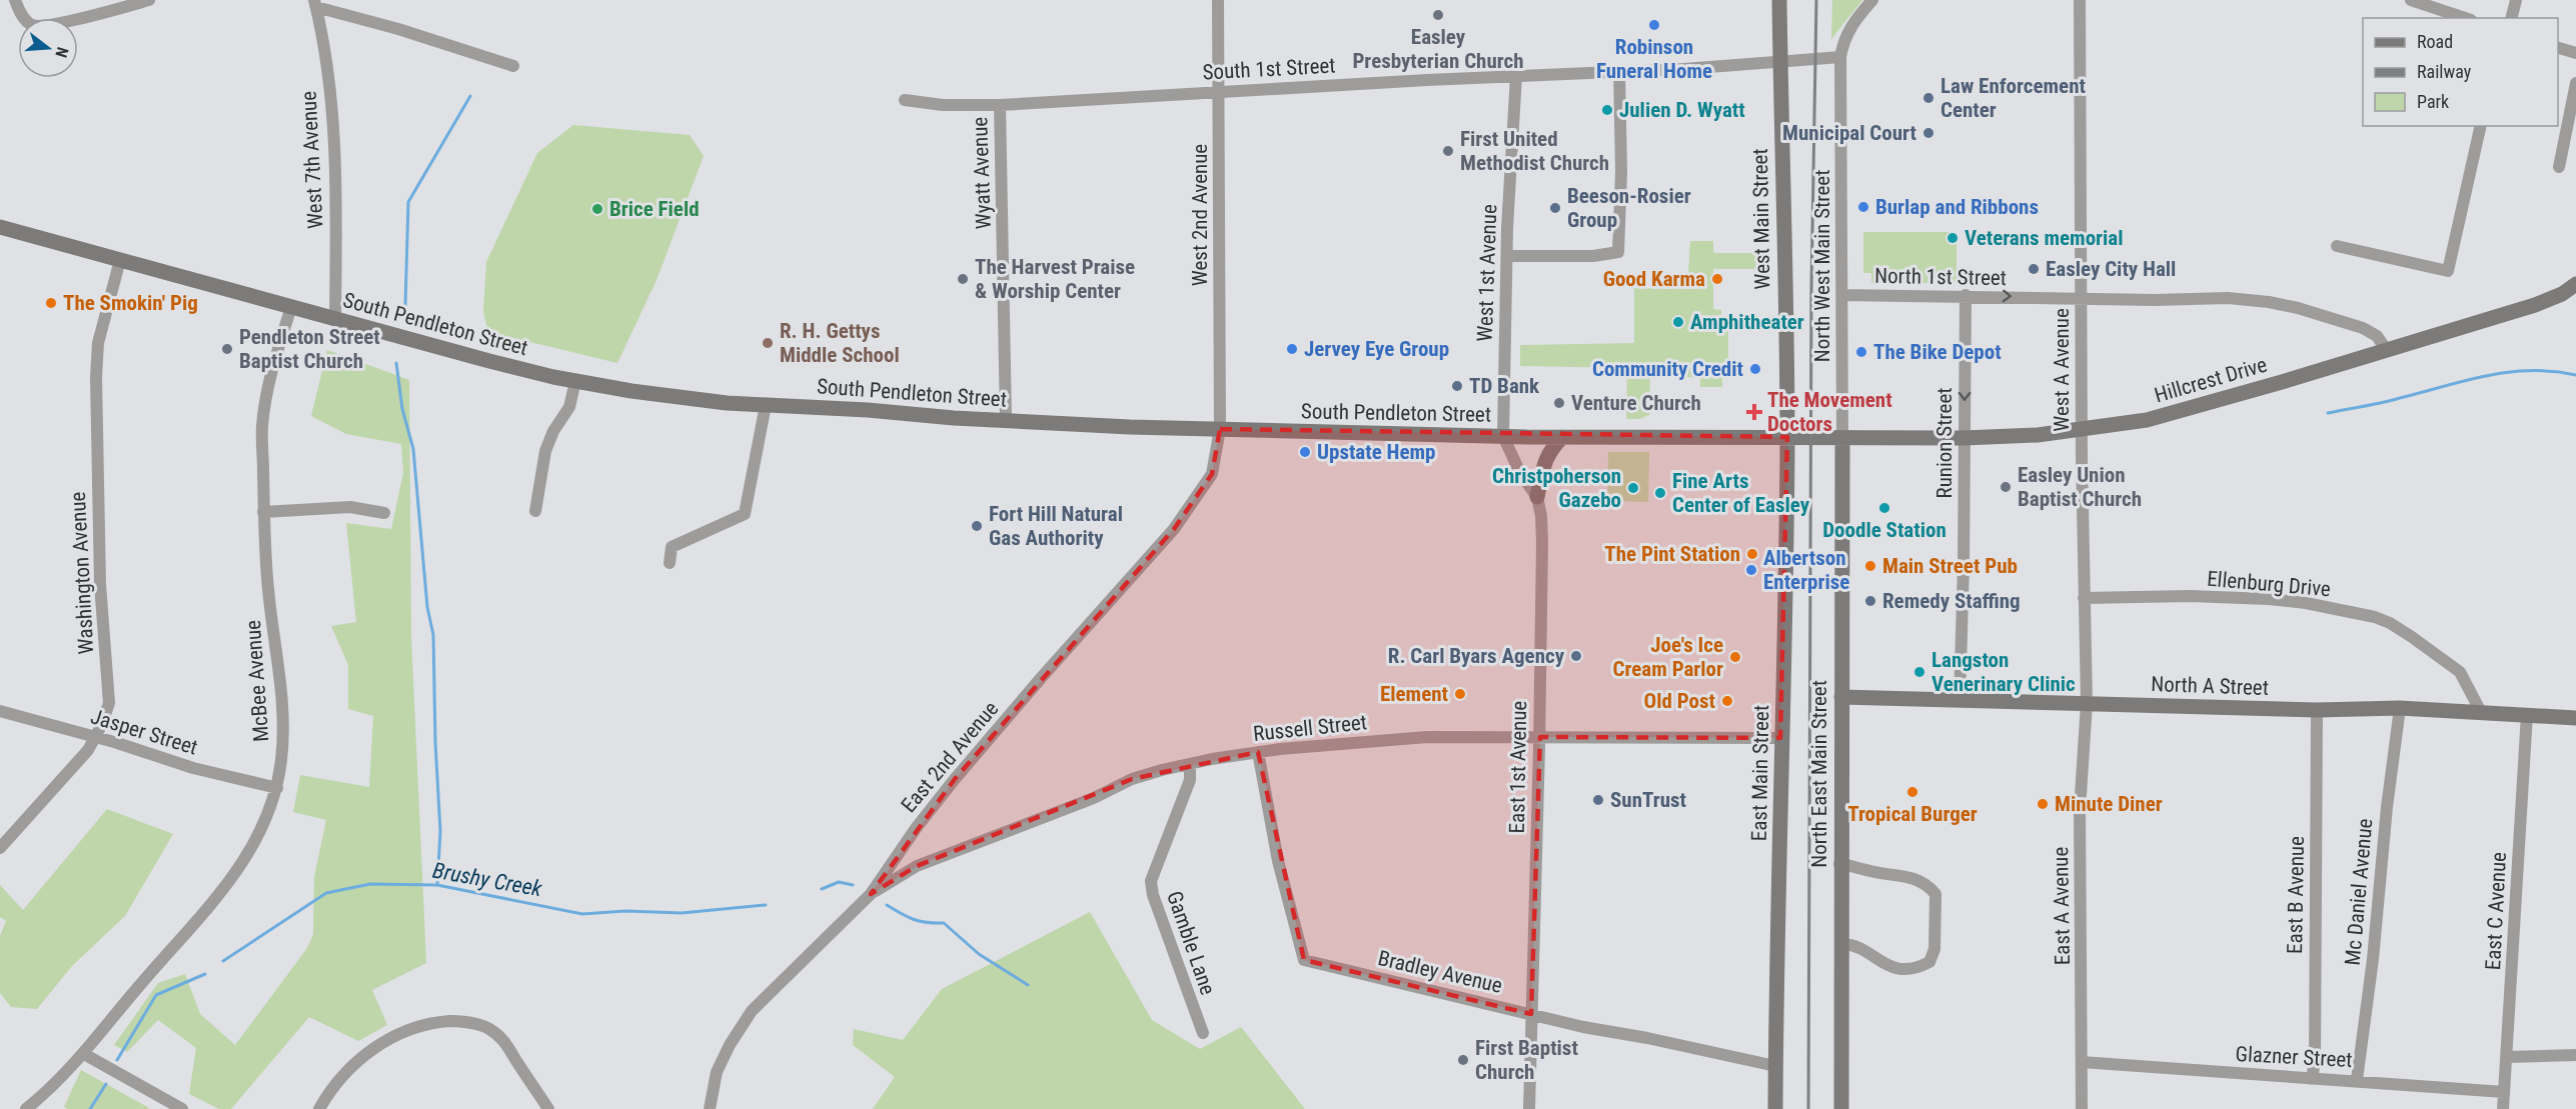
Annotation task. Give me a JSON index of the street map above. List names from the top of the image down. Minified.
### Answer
{"streets":{"main road":["West Main Street","South Pendleton Street","Hillcrest Drive","North A Street","East Main Street","North East Main Street"],"street":["South 1st Street","West 7th Avenue","Wyatt Avenue","West 2nd Avenue","North West Main Street","West 1st Avenue","North 1st Street","West A Avenue","Runion Street","Washington Avenue","Ellenburg Drive","McBee Avenue","Russell Street","Jasper Street","East 2nd Avenue","East 1st Avenue","Mc Daniel Avenue","East B Avenue","East A Avenue","East C Avenue","Gamble Lane","Bradley Avenue","Glazner Street"]},"crossings":[["South 1st Street","Wyatt Avenue"],["South 1st Street","West 2nd Avenue"],["South 1st Street","West Main Street"],["South 1st Street","North West Main Street"],["South 1st Street","West 1st Avenue"],["West 7th Avenue","South Pendleton Street"],["Wyatt Avenue","South Pendleton Street"],["West 2nd Avenue","South Pendleton Street"],["West 2nd Avenue","East 2nd Avenue"],["West Main Street","South Pendleton Street"],["West Main Street","East Main Street"],["North West Main Street","North 1st Street"],["North West Main Street","South Pendleton Street"],["North West Main Street","Hillcrest Drive"],["North West Main Street","North East Main Street"],["West 1st Avenue","South Pendleton Street"],["West 1st Avenue","East 1st Avenue"],["North 1st Street","West A Avenue"],["North 1st Street","Hillcrest Drive"],["North 1st Street","Runion Street"],["South Pendleton Street","Hillcrest Drive"],["South Pendleton Street","Washington Avenue"],["South Pendleton Street","McBee Avenue"],["South Pendleton Street","East 2nd Avenue"],["South Pendleton Street","East 1st Avenue"],["South Pendleton Street","East Main Street"],["South Pendleton Street","North East Main Street"],["West A Avenue","Hillcrest Drive"],["West A Avenue","Ellenburg Drive"],["West A Avenue","North A Street"],["West A Avenue","East A Avenue"],["Hillcrest Drive","Runion Street"],["Hillcrest Drive","North East Main Street"],["Runion Street","North A Street"],["Washington Avenue","Jasper Street"],["Ellenburg Drive","North A Street"],["McBee Avenue","Jasper Street"],["North A Street","North East Main Street"],["North A Street","Mc Daniel Avenue"],["North A Street","East B Avenue"],["North A Street","East A Avenue"],["North A Street","East C Avenue"],["Russell Street","East 2nd Avenue"],["Russell Street","East 1st Avenue"],["Russell Street","East Main Street"],["Russell Street","Gamble Lane"],["Russell Street","Bradley Avenue"],["East 1st Avenue","Bradley Avenue"],["East Main Street","Bradley Avenue"],["Mc Daniel Avenue","Glazner Street"],["East B Avenue","Glazner Street"],["East A Avenue","Glazner Street"],["East C Avenue","Glazner Street"]],"one_way":["Runion Street"],"water":["Brushy Creek"],"places":{"other":["Easley Presbyterian Church","Robinson Funeral Home","Law Enforcement Center","Julien D. Wyatt","Municipal Court","First United Methodist Church","Burlap and Ribbons","Beeson-Rosier Group","Brice Field","Veterans memorial","Easley City Hall","The Harvest Praise & Worship Center","Good Karma","The Smokin' Pig","Amphitheater","R. H. Gettys Middle School","Pendleton Street Baptist Church","Jervey Eye Group","The Bike Depot","Community Credit","TD Bank","Venture Church","Upstate Hemp","Easley Union Baptist Church","Christpoherson Gazebo","Fine Arts Center of Easley","Doodle Station","Fort Hill Natural Gas Authority","The Pint Station","Main Street Pub","Albertson Enterprise","Remedy Staffing","R. Carl Byars Agency","Joe's Ice Cream Parlor","Langston Venerinary Clinic","Element","Old Post","Tropical Burger","SunTrust","Minute Diner","First Baptist Church"],"health":["The Movement Doctors"]},"legend":["Road","Railway","Park"],"north":"right"}
